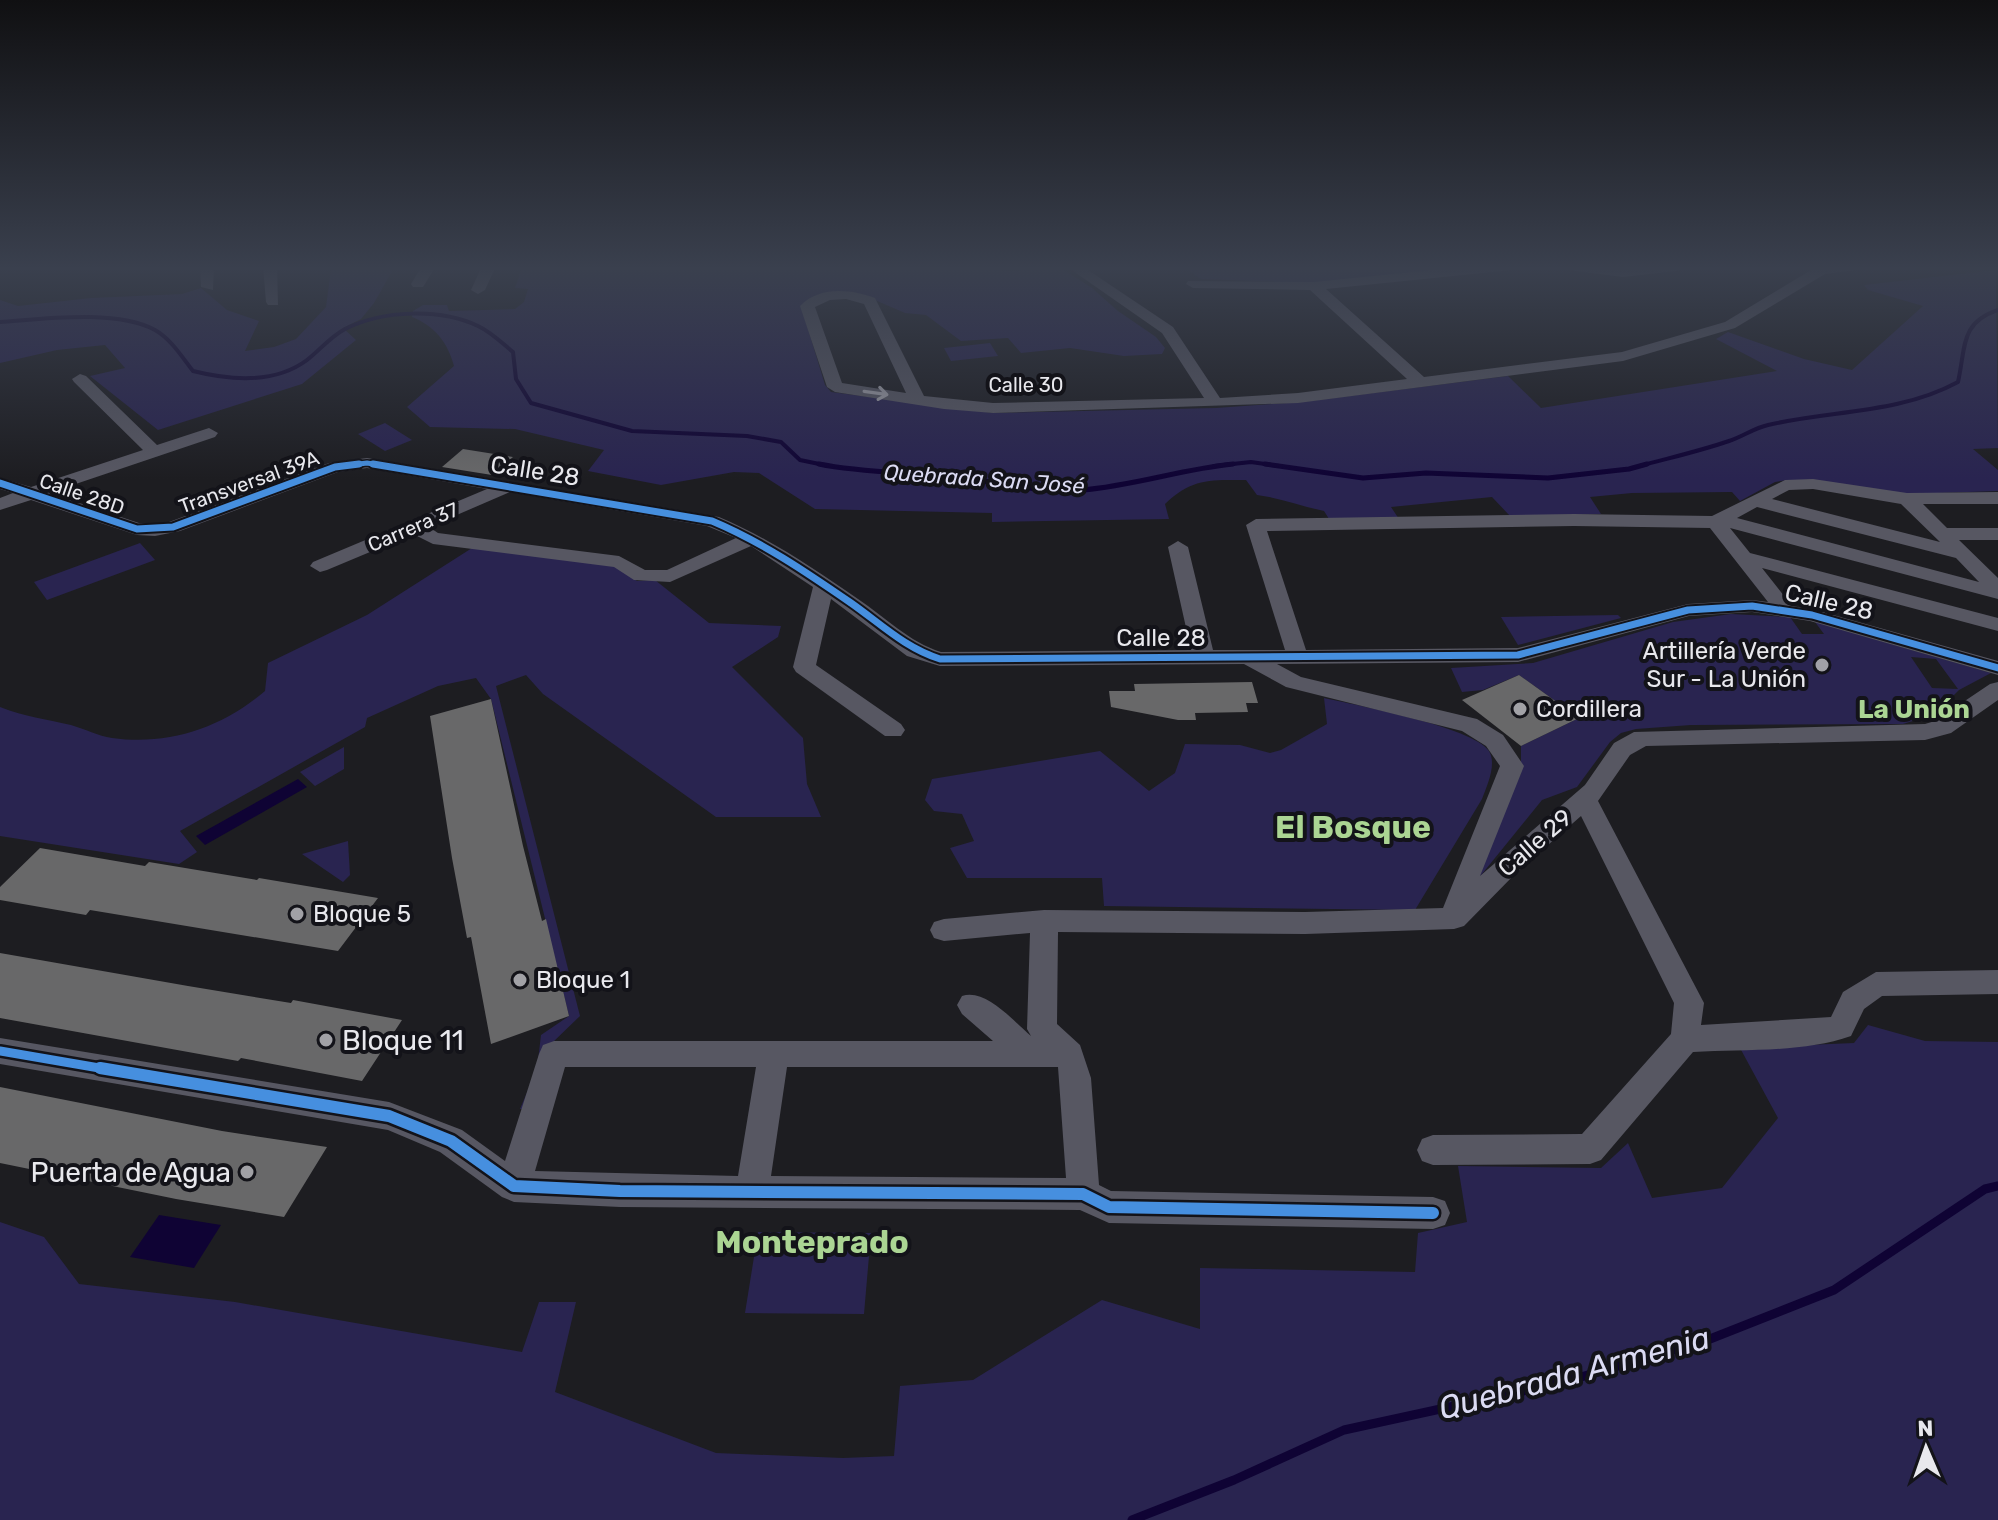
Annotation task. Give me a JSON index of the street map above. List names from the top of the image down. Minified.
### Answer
{"streets":{"street":["Calle 30","Calle 28","Transversal 39A","Calle 28D","Carrera 37","Calle 29"]},"crossings":[["Calle 28","Transversal 39A"],["Calle 28","Carrera 37"],["Transversal 39A","Calle 28D"]],"districts":["La Unión","El Bosque","Monteprado"],"water":["Quebrada San José","Quebrada Armenia"],"places":["Artillería Verde Sur - La Unión","Cordillera","Bloque 5","Bloque 1","Bloque 11","Puerta de Agua"],"north":"top"}
